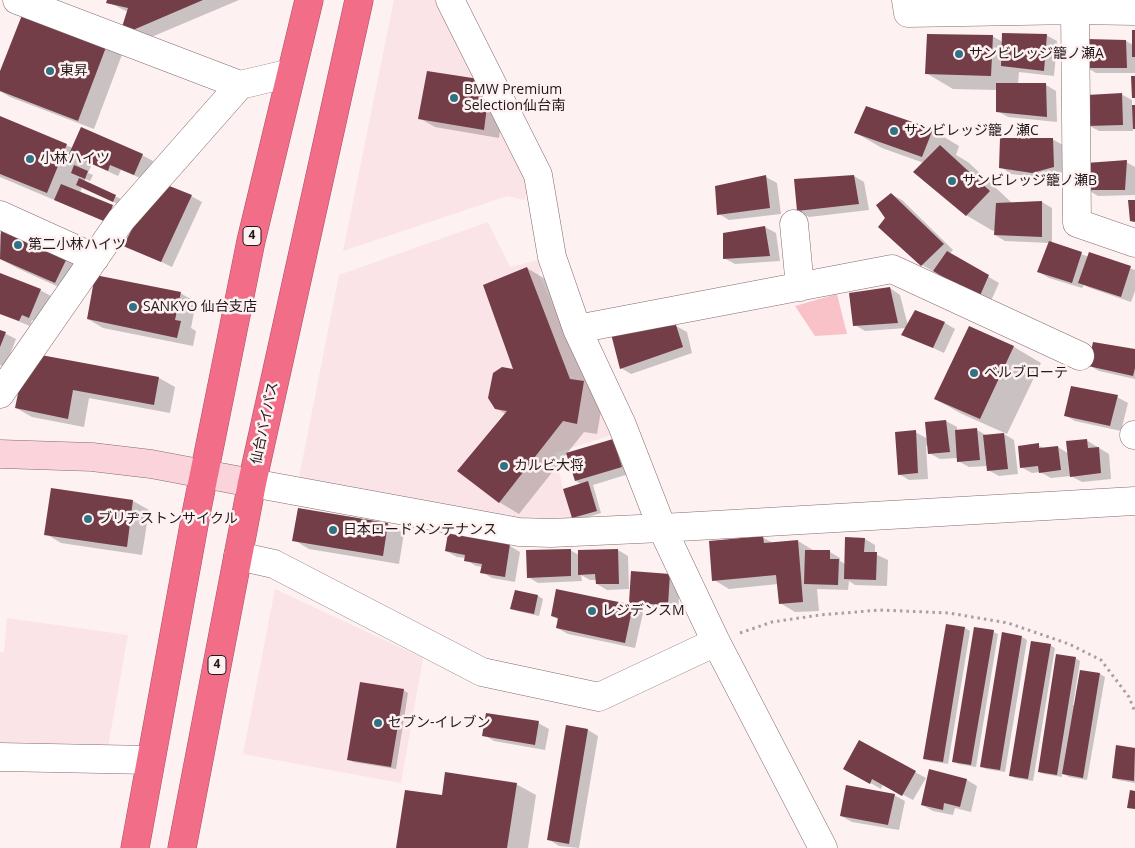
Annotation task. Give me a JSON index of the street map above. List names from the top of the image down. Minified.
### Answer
{"streets":{"highway":["4","仙台バイパス"]},"places":["サンビレッジ籠ノ瀬A","東昇","BMW Premium Selection仙台南","サンビレッジ籠ノ瀬C","小林ハイツ","サンビレッジ籠ノ瀬B","第二小林ハイツ","SANKYO 仙台支店","ベルブローテ","カルビ大将","ブリヂストンサイクル","日本ロードメンテナンス","レジデンスM","セブン-イレブン"]}
